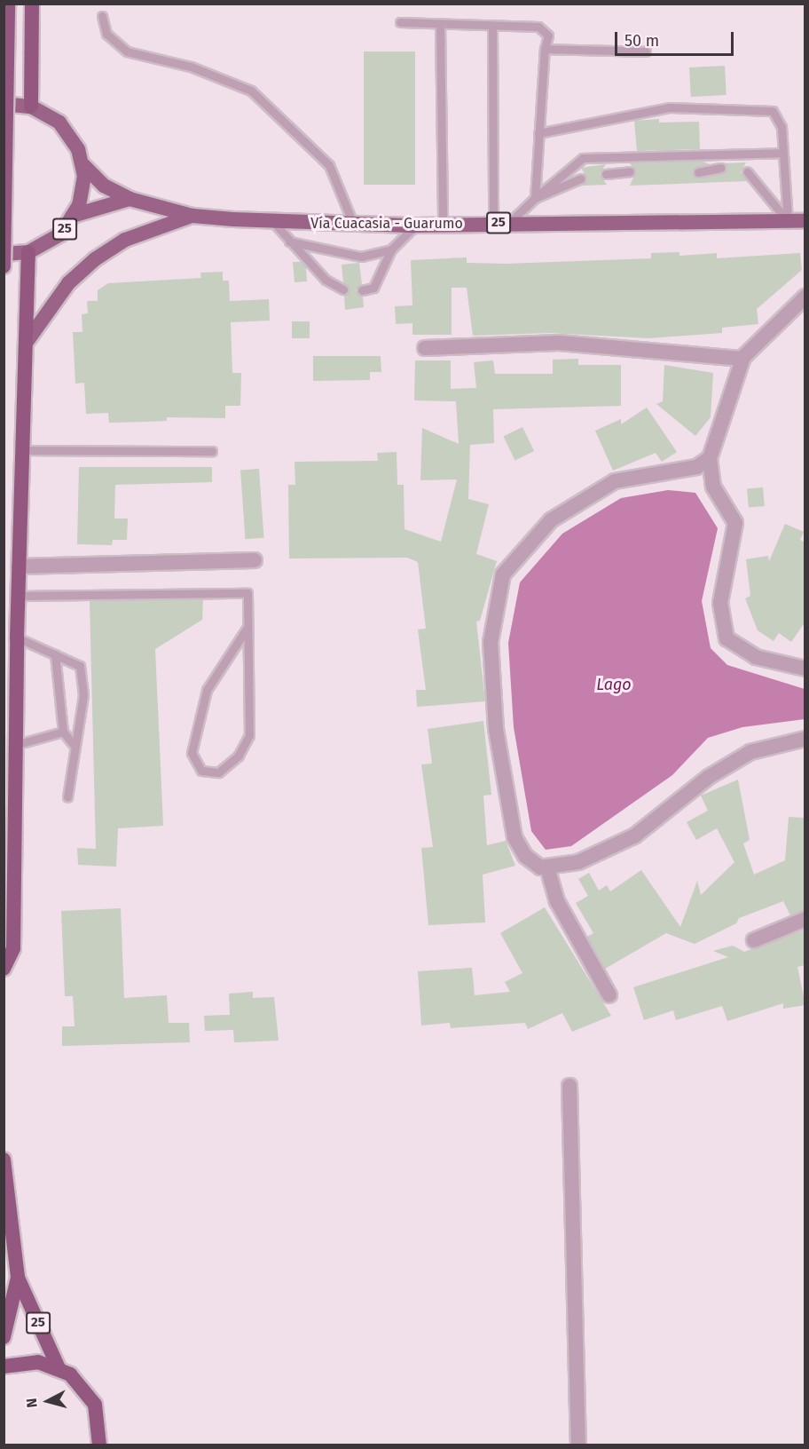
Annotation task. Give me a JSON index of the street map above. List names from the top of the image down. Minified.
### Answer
{"streets":{"highway":["25"],"main road":["Vía Cuacasia - Guarumo"]},"crossings":[["25","Vía Cuacasia - Guarumo"]],"water":["Lago"],"scale_bar":"50 m","north":"left"}
